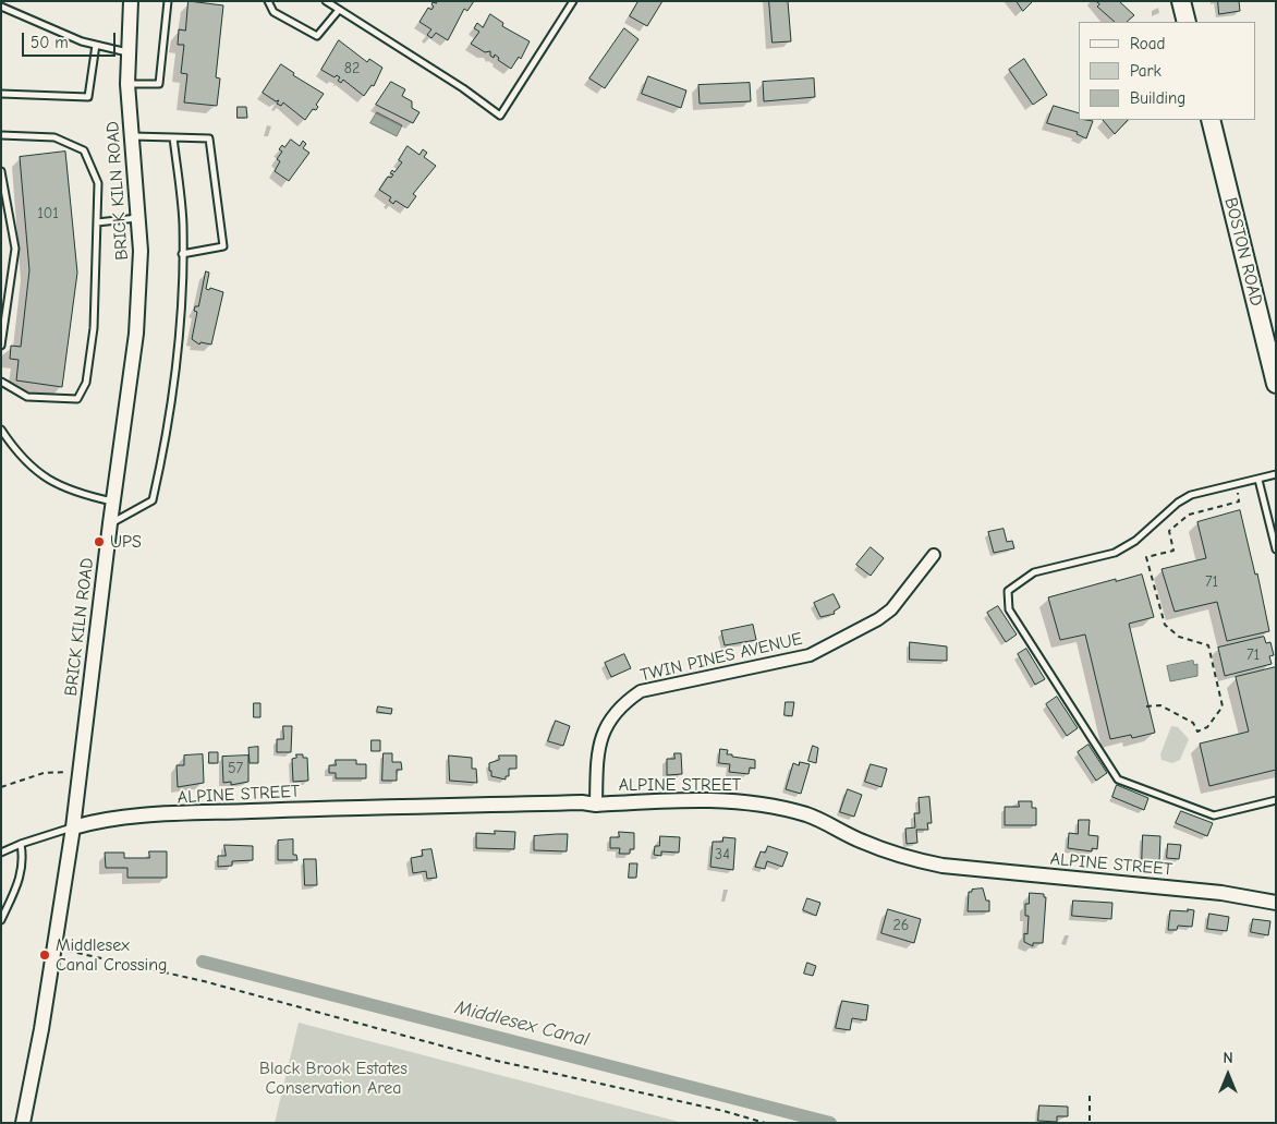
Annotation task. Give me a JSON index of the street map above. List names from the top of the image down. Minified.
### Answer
{"streets":{"main road":["BOSTON ROAD"],"street":["BRICK KILN ROAD","TWIN PINES AVENUE","ALPINE STREET"]},"crossings":[["BRICK KILN ROAD","ALPINE STREET"],["TWIN PINES AVENUE","ALPINE STREET"]],"water":["Middlesex Canal"],"parks":["Black Brook Estates Conservation Area"],"places":["UPS","Middlesex Canal Crossing"],"house_numbers":["82","101","71","71","57","34","26"],"legend":["Road","Park","Building"],"scale_bar":"50 m","north":"top"}
